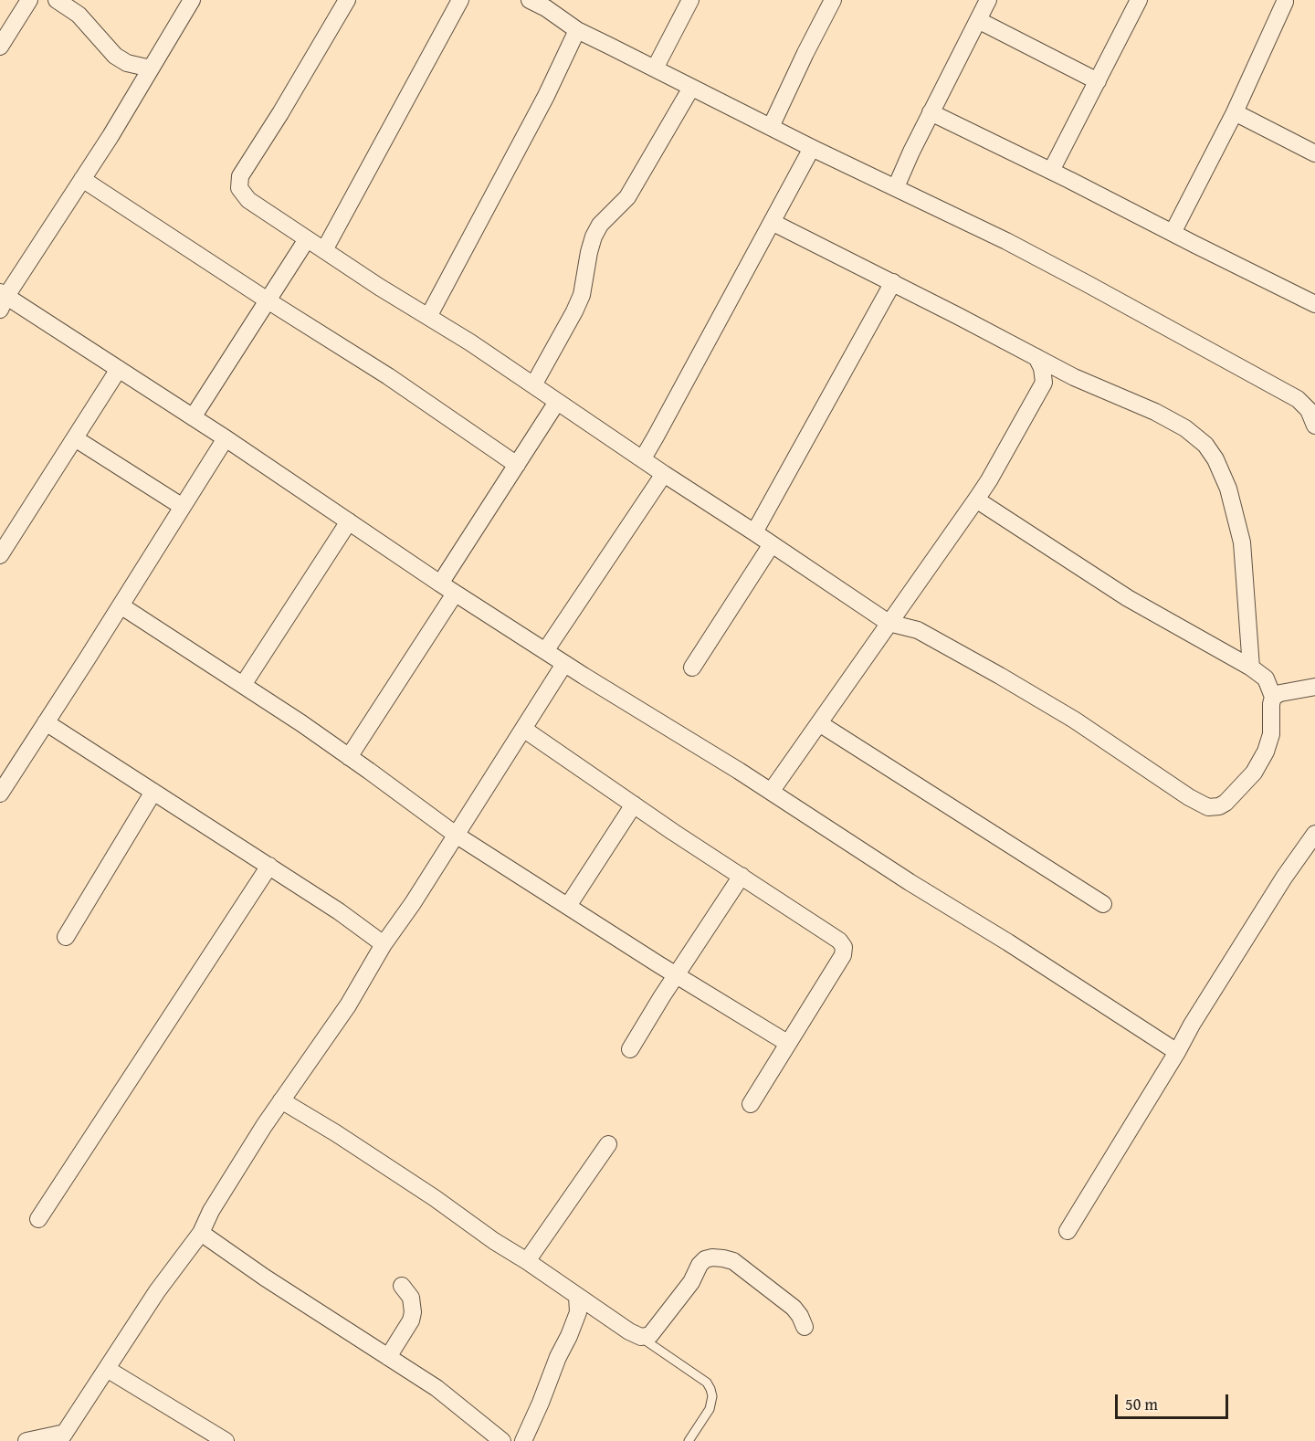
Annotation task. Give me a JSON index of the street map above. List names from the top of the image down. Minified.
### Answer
{"scale_bar":"50 m"}
